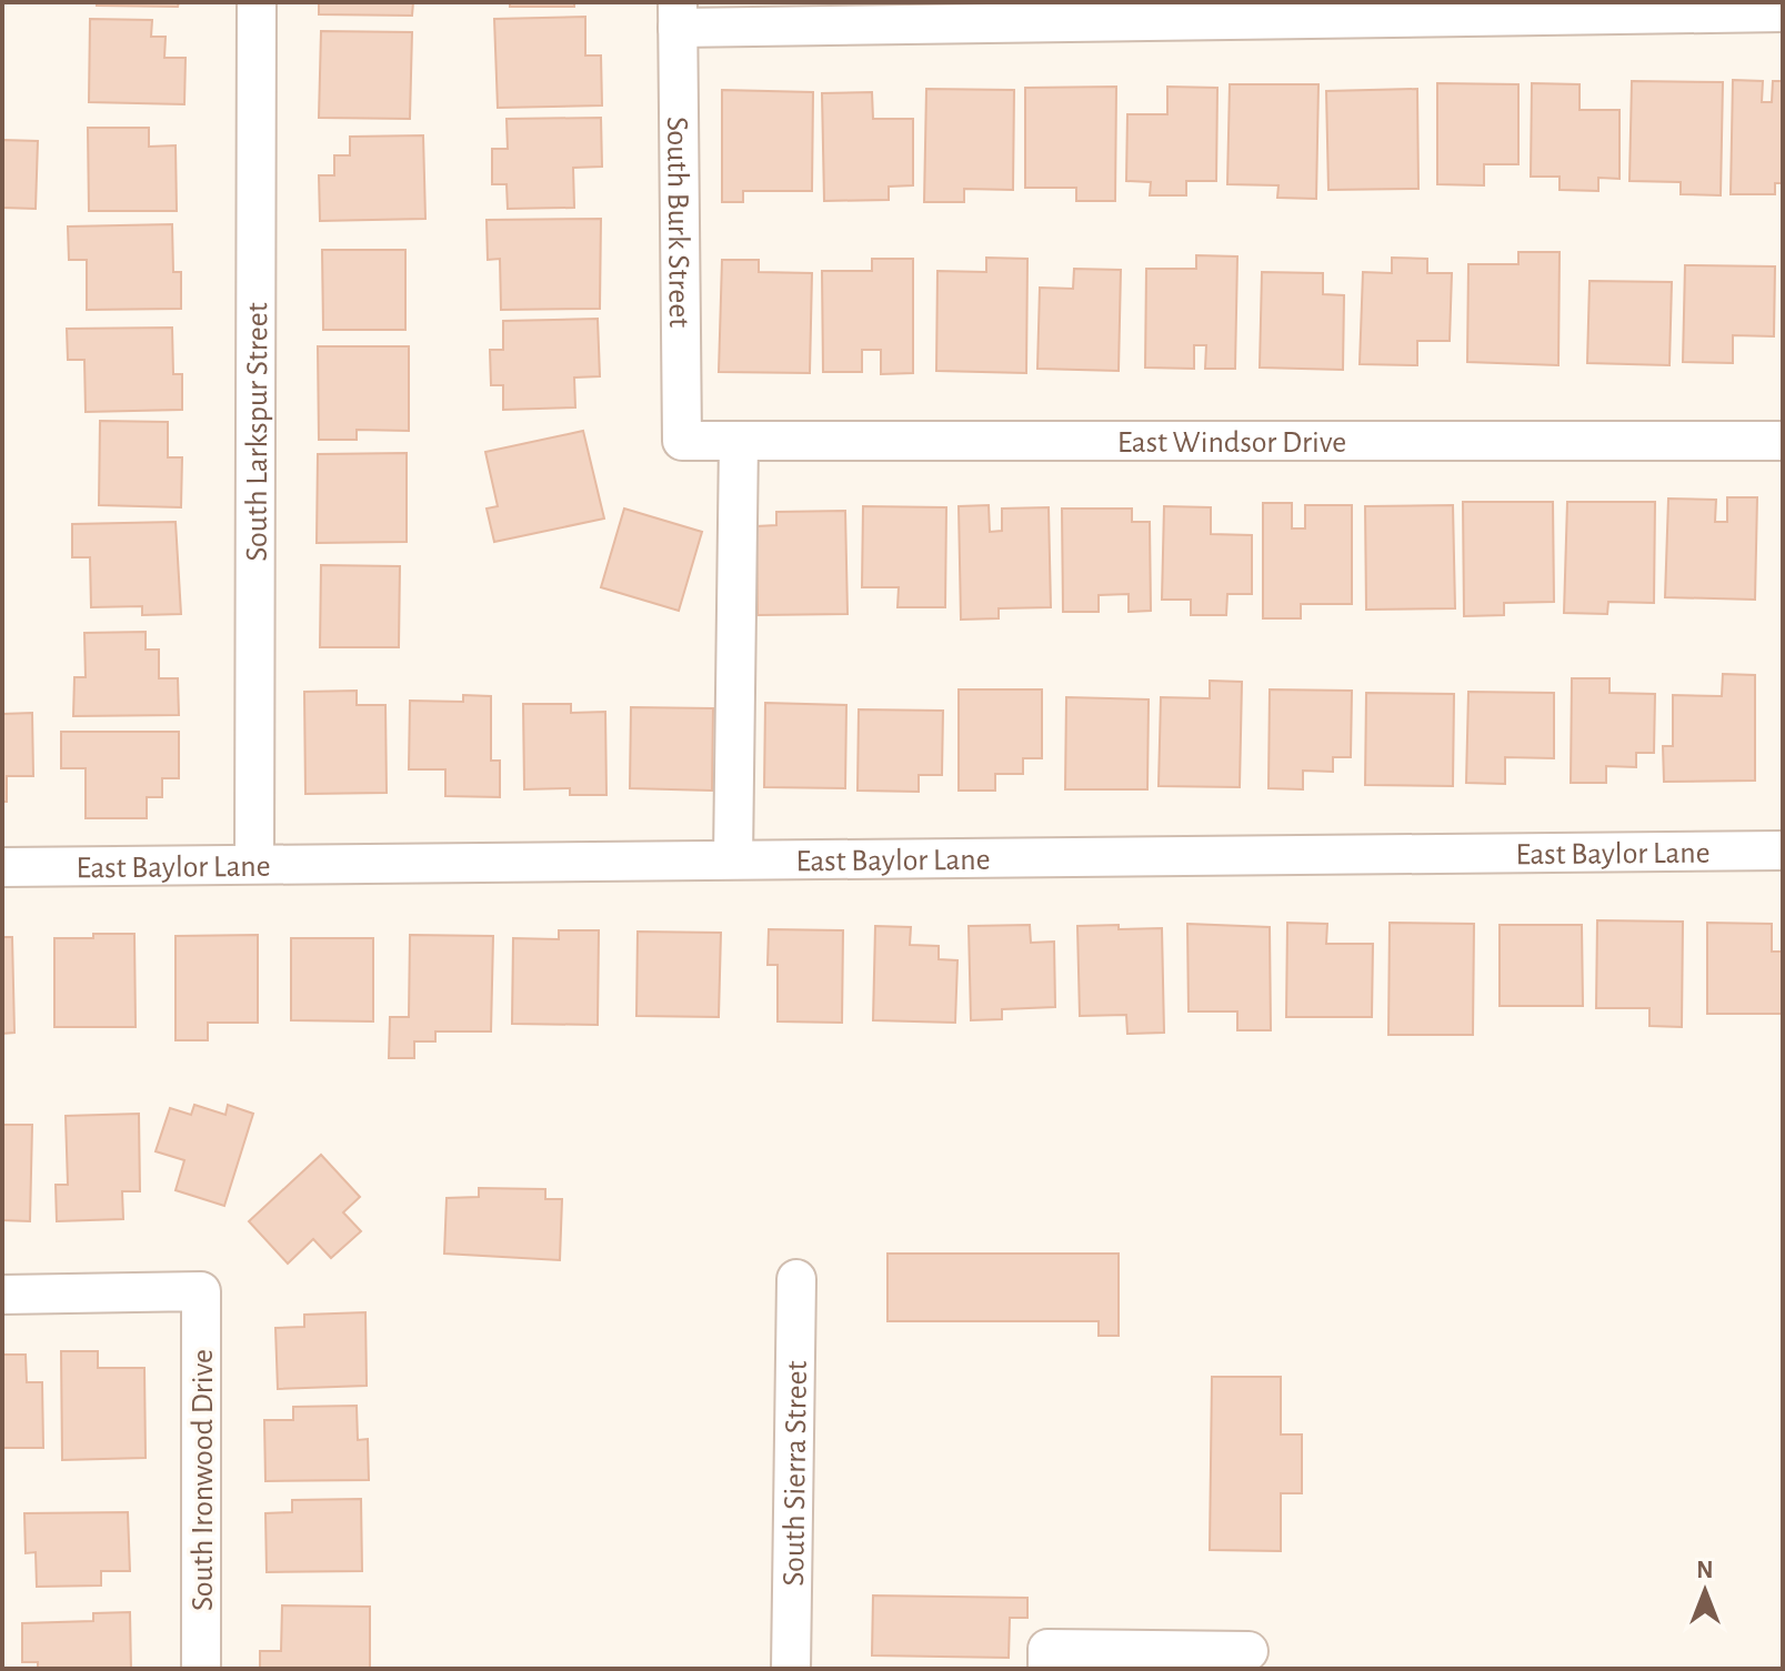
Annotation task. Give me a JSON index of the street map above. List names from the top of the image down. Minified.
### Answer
{"streets":{"street":["South Burk Street","South Larkspur Street","East Windsor Drive","East Baylor Lane","South Sierra Street","South Ironwood Drive"]},"crossings":[["South Burk Street","East Windsor Drive"],["South Larkspur Street","East Baylor Lane"]],"north":"top"}
